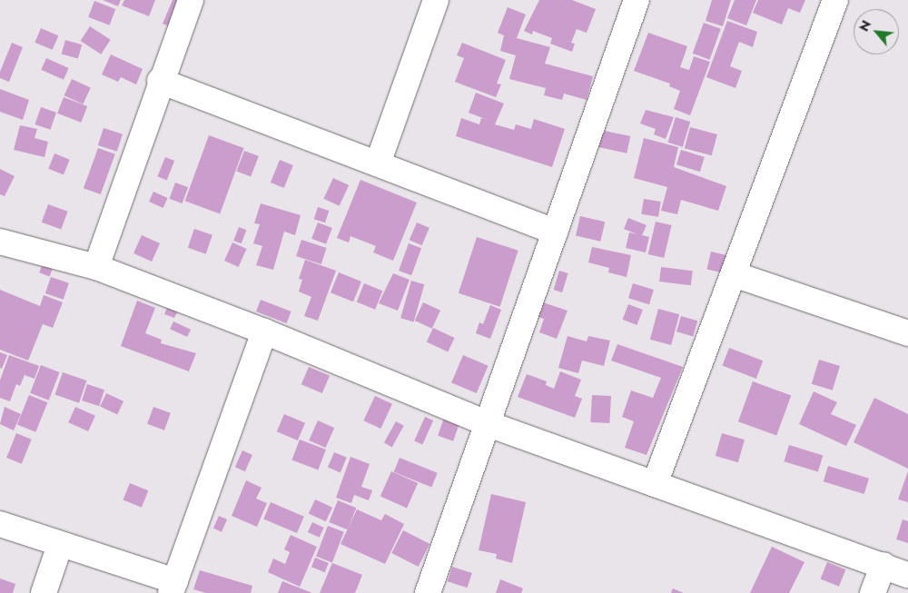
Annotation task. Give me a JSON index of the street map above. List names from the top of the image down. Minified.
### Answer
{"north":"top left"}
